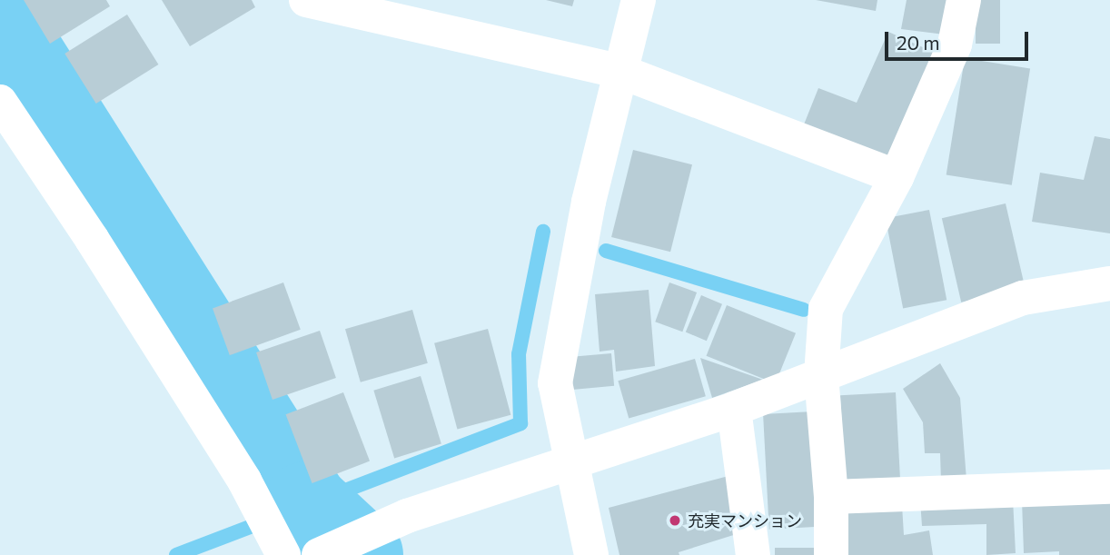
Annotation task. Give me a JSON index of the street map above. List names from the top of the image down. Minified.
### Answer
{"places":["充実マンション"],"scale_bar":"20 m"}
